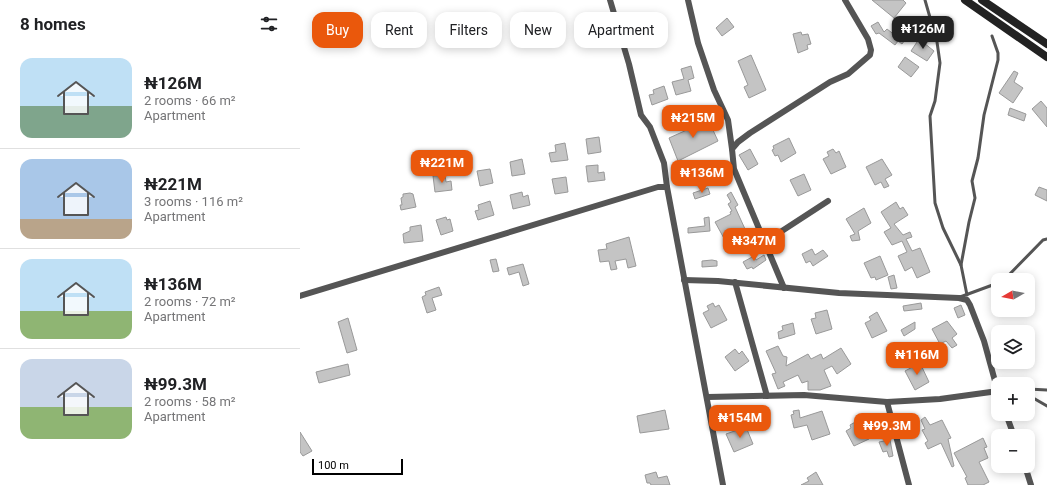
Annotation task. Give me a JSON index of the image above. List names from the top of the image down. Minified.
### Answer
{"scale_bar":"100 m","north":"left","page":{"heading":"8 homes","chip":["Buy","Rent","Filters","New","Apartment"],"price":["₦126M","₦215M","₦221M","₦136M","₦347M","₦116M","₦154M","₦99.3M"],"list":[{"name":"₦126M","note":"2 rooms · 66 m² · Apartment"},{"name":"₦221M","note":"3 rooms · 116 m² · Apartment"},{"name":"₦136M","note":"2 rooms · 72 m² · Apartment"},{"name":"₦99.3M","note":"2 rooms · 58 m² · Apartment"}],"map_buttons":["+","−"],"scale":"100 m"}}
